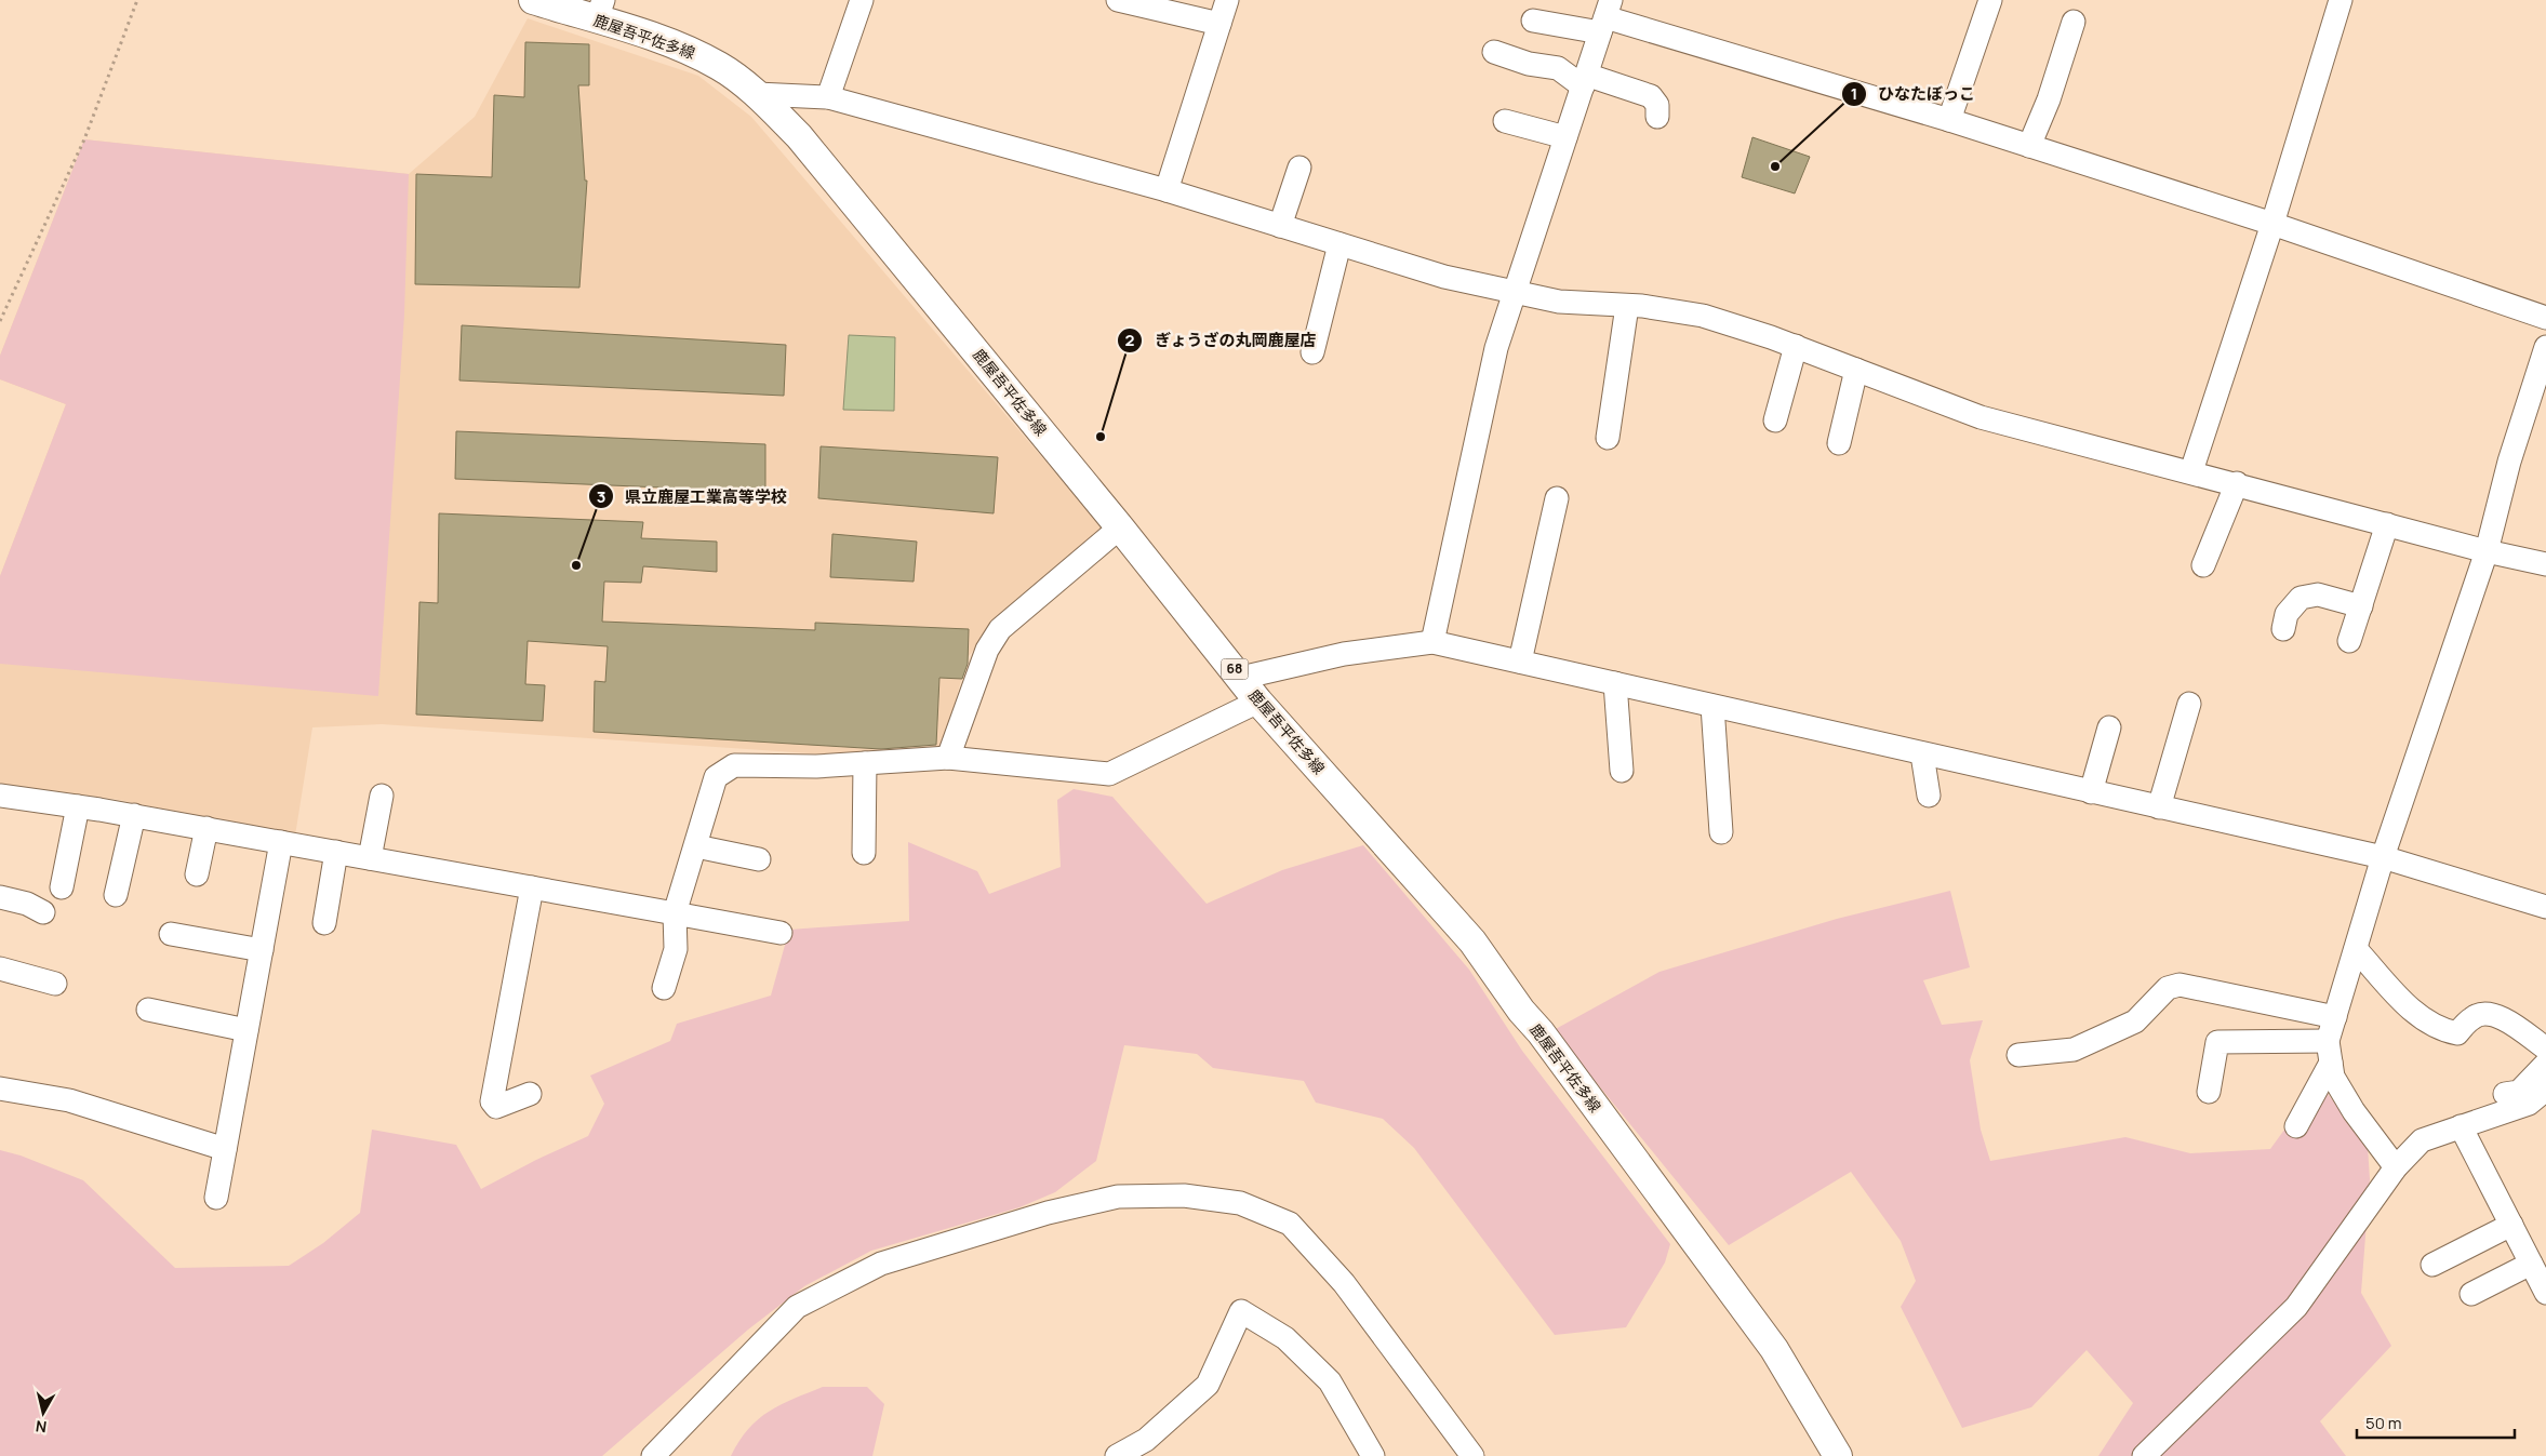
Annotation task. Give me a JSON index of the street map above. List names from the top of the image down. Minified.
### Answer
{"streets":{"main road":["鹿屋吾平佐多線","68"]},"places":["ひなたぼっこ","ぎょうざの丸岡鹿屋店","県立鹿屋工業高等学校"],"scale_bar":"50 m","north":"bottom"}
